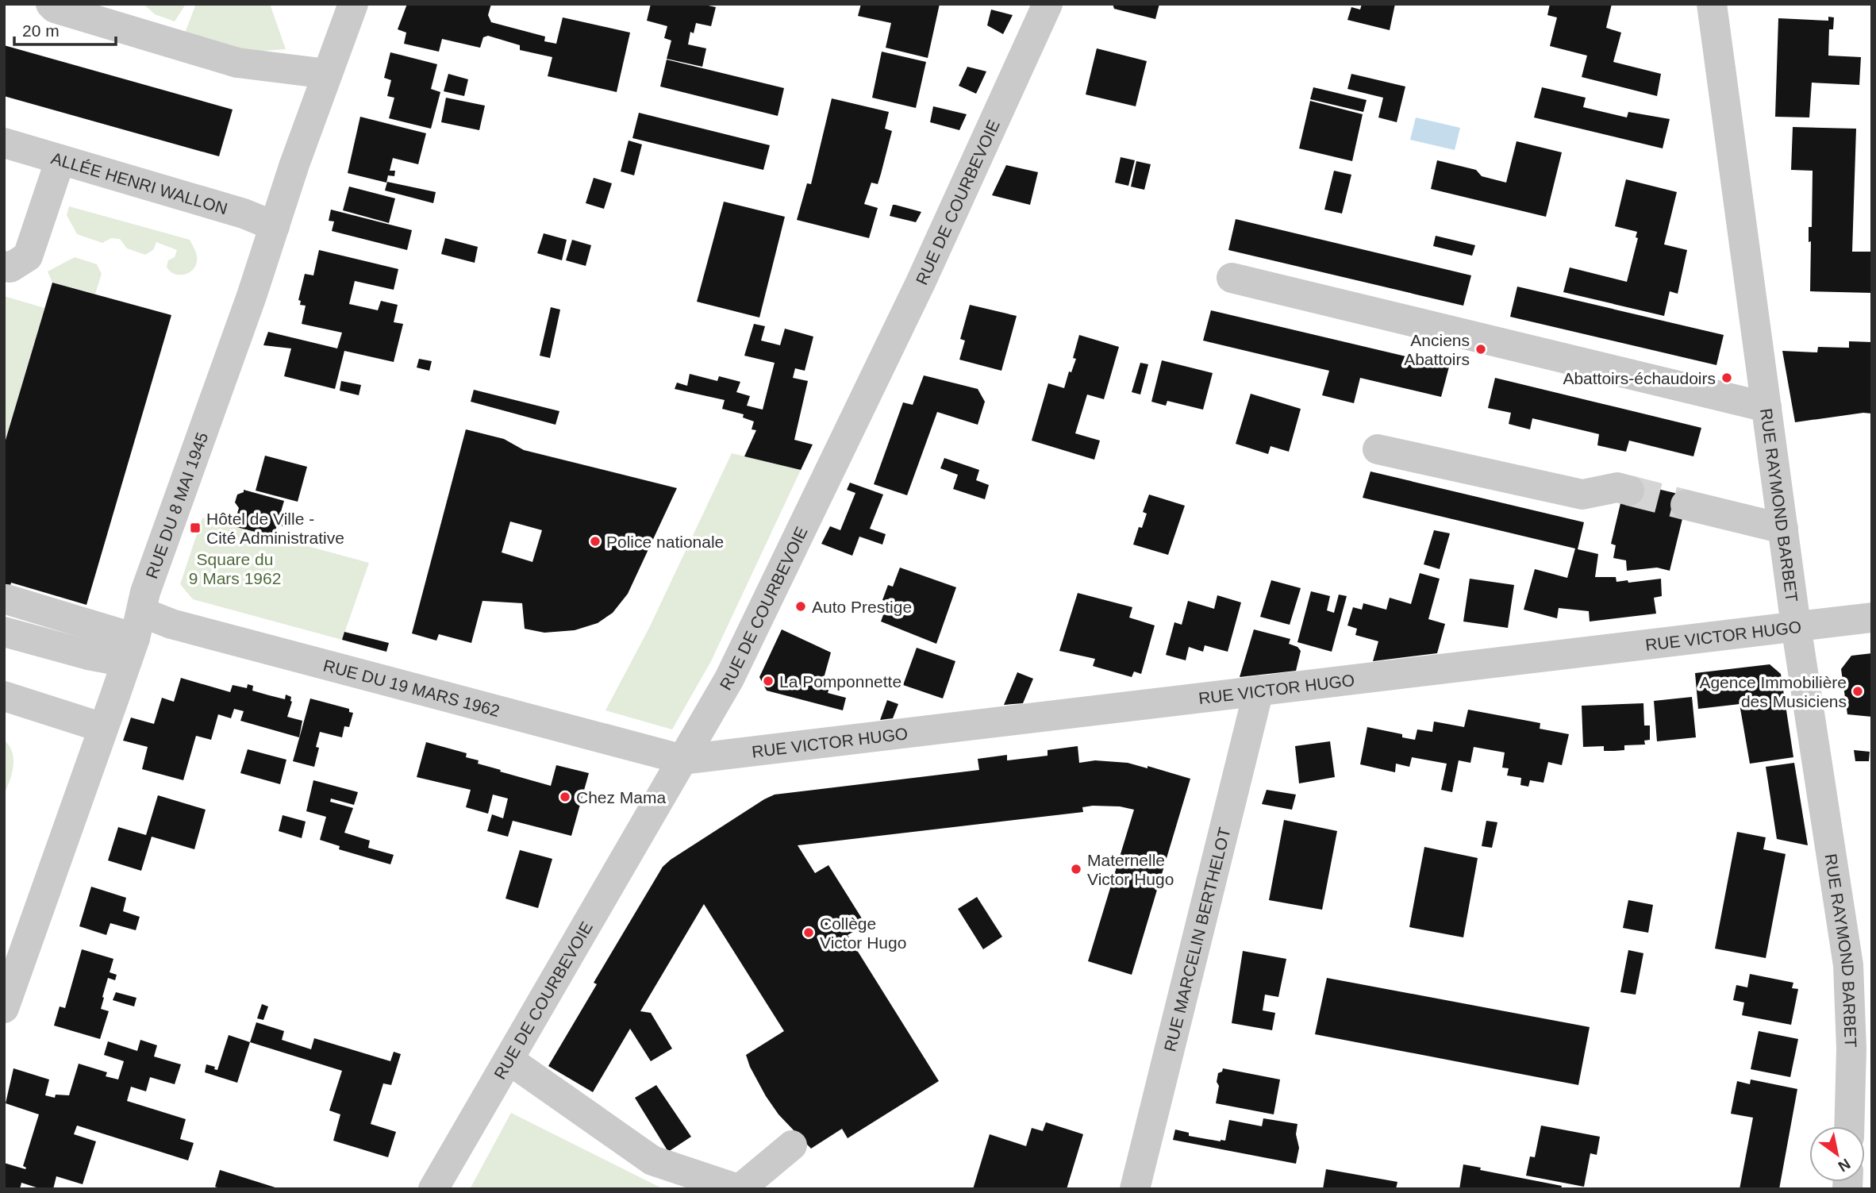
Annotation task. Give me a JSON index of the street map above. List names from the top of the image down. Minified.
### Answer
{"streets":{"street":["ALLÉE HENRI WALLON","RUE DE COURBEVOIE","RUE RAYMOND BARBET","RUE DU 8 MAI 1945","RUE VICTOR HUGO","RUE DU 19 MARS 1962","RUE MARCELIN BERTHELOT"]},"crossings":[["ALLÉE HENRI WALLON","RUE DU 8 MAI 1945"],["RUE DE COURBEVOIE","RUE VICTOR HUGO"],["RUE DE COURBEVOIE","RUE DU 19 MARS 1962"],["RUE RAYMOND BARBET","RUE VICTOR HUGO"],["RUE DU 8 MAI 1945","RUE DU 19 MARS 1962"],["RUE VICTOR HUGO","RUE DU 19 MARS 1962"],["RUE VICTOR HUGO","RUE MARCELIN BERTHELOT"]],"parks":["Square du 9 Mars 1962"],"places":{"other":["Anciens Abattoirs","Abattoirs-échaudoirs","Police nationale","Auto Prestige","La Pomponnette","Agence Immobilière des Musiciens","Chez Mama","Maternelle Victor Hugo","Collège Victor Hugo"],"transit":["Hôtel de Ville - Cité Administrative"]},"scale_bar":"20 m","north":"bottom right"}
